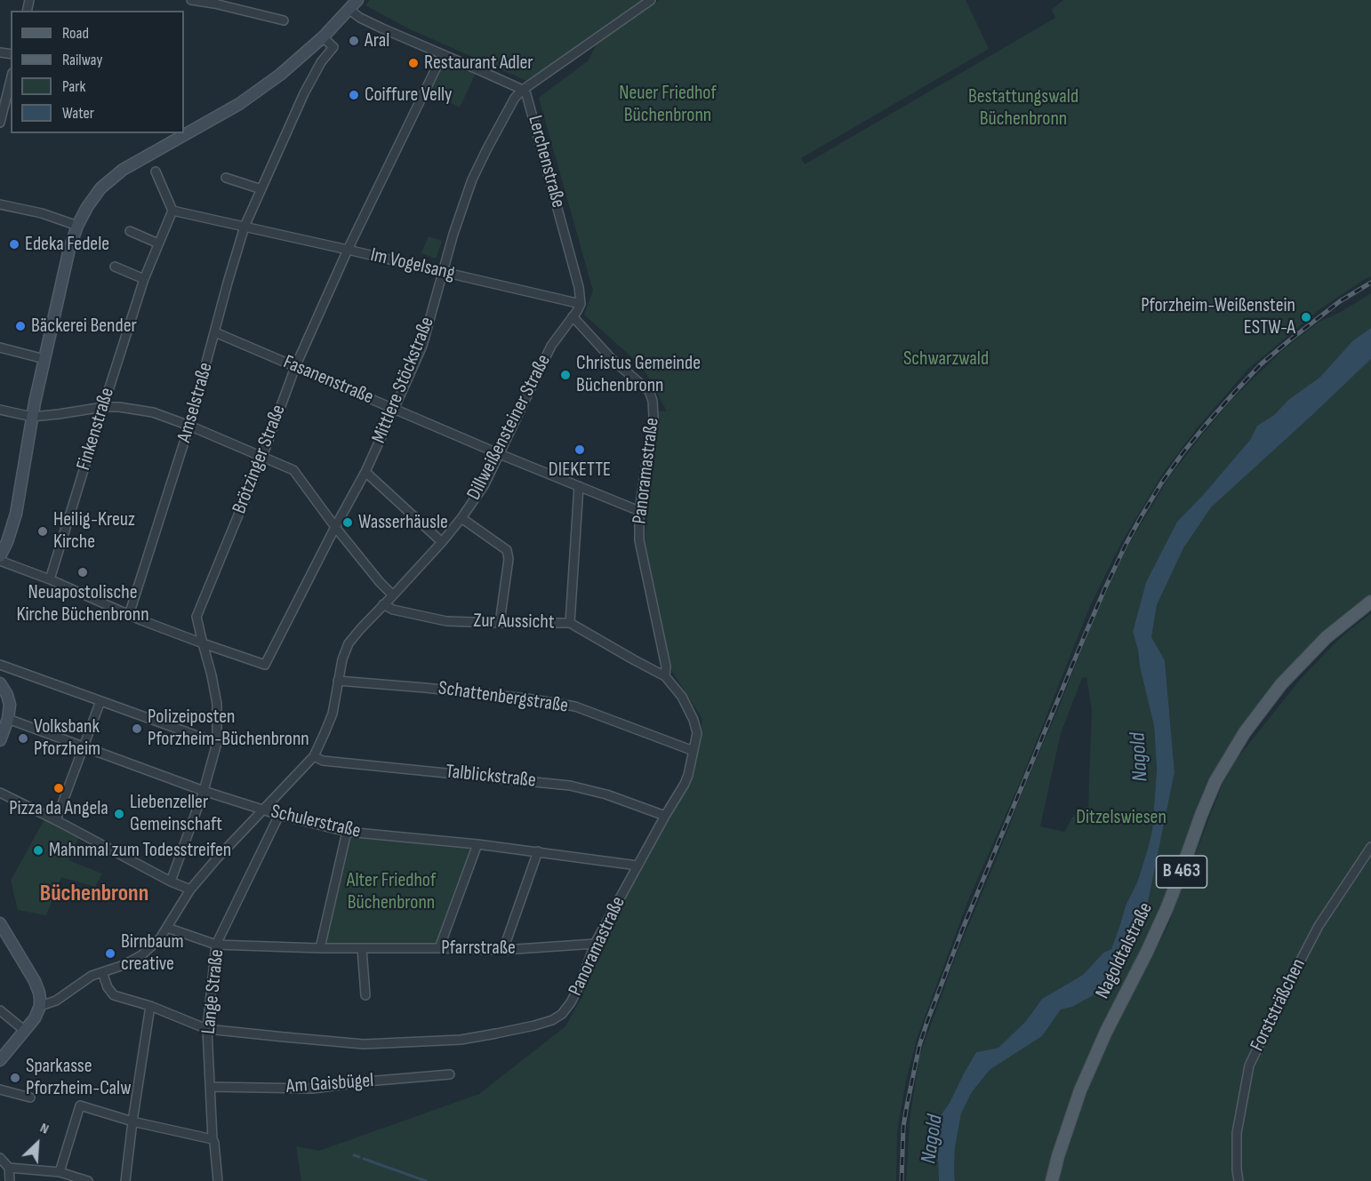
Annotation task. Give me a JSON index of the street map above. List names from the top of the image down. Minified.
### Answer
{"streets":{"main road":["B 463","Nagoldtalstraße"],"street":["Lerchenstraße","Im Vogelsang","Fasanenstraße","Mittlere Stöckstraße","Amselstraße","Dillweißensteiner Straße","Finkenstraße","Brötzinger Straße","Panoramastraße","Zur Aussicht","Schattenbergstraße","Talblickstraße","Schulerstraße","Pfarrstraße","Lange Straße","Forststräßchen","Am Gaisbügel"]},"crossings":[["Lerchenstraße","Im Vogelsang"],["Lerchenstraße","Mittlere Stöckstraße"],["Lerchenstraße","Brötzinger Straße"],["Im Vogelsang","Mittlere Stöckstraße"],["Im Vogelsang","Amselstraße"],["Im Vogelsang","Brötzinger Straße"],["Fasanenstraße","Mittlere Stöckstraße"],["Fasanenstraße","Amselstraße"],["Fasanenstraße","Dillweißensteiner Straße"],["Fasanenstraße","Brötzinger Straße"],["Fasanenstraße","Panoramastraße"],["Mittlere Stöckstraße","Brötzinger Straße"],["Dillweißensteiner Straße","Panoramastraße"],["Dillweißensteiner Straße","Zur Aussicht"],["Dillweißensteiner Straße","Schattenbergstraße"],["Dillweißensteiner Straße","Talblickstraße"],["Dillweißensteiner Straße","Schulerstraße"],["Dillweißensteiner Straße","Pfarrstraße"],["Brötzinger Straße","Schulerstraße"],["Panoramastraße","Zur Aussicht"],["Panoramastraße","Schattenbergstraße"],["Panoramastraße","Talblickstraße"],["Panoramastraße","Schulerstraße"],["Panoramastraße","Pfarrstraße"],["Panoramastraße","Lange Straße"],["Schulerstraße","Lange Straße"],["Pfarrstraße","Lange Straße"],["Lange Straße","Am Gaisbügel"]],"districts":["Büchenbronn"],"water":["Nagold"],"parks":["Neuer Friedhof Büchenbronn","Bestattungswald Büchenbronn","Schwarzwald","Ditzelswiesen","Alter Friedhof Büchenbronn"],"places":["Aral","Restaurant Adler","Coiffure Velly","Edeka Fedele","Pforzheim-Weißenstein ESTW-A","Bäckerei Bender","Christus Gemeinde Büchenbronn","DIEKETTE","Wasserhäusle","Heilig-Kreuz Kirche","Neuapostolische Kirche Büchenbronn","Polizeiposten Pforzheim-Büchenbronn","Volksbank Pforzheim","Pizza da Angela","Liebenzeller Gemeinschaft","Mahnmal zum Todesstreifen","Birnbaum creative","Sparkasse Pforzheim-Calw"],"legend":["Road","Railway","Park","Water"],"north":"top right"}
